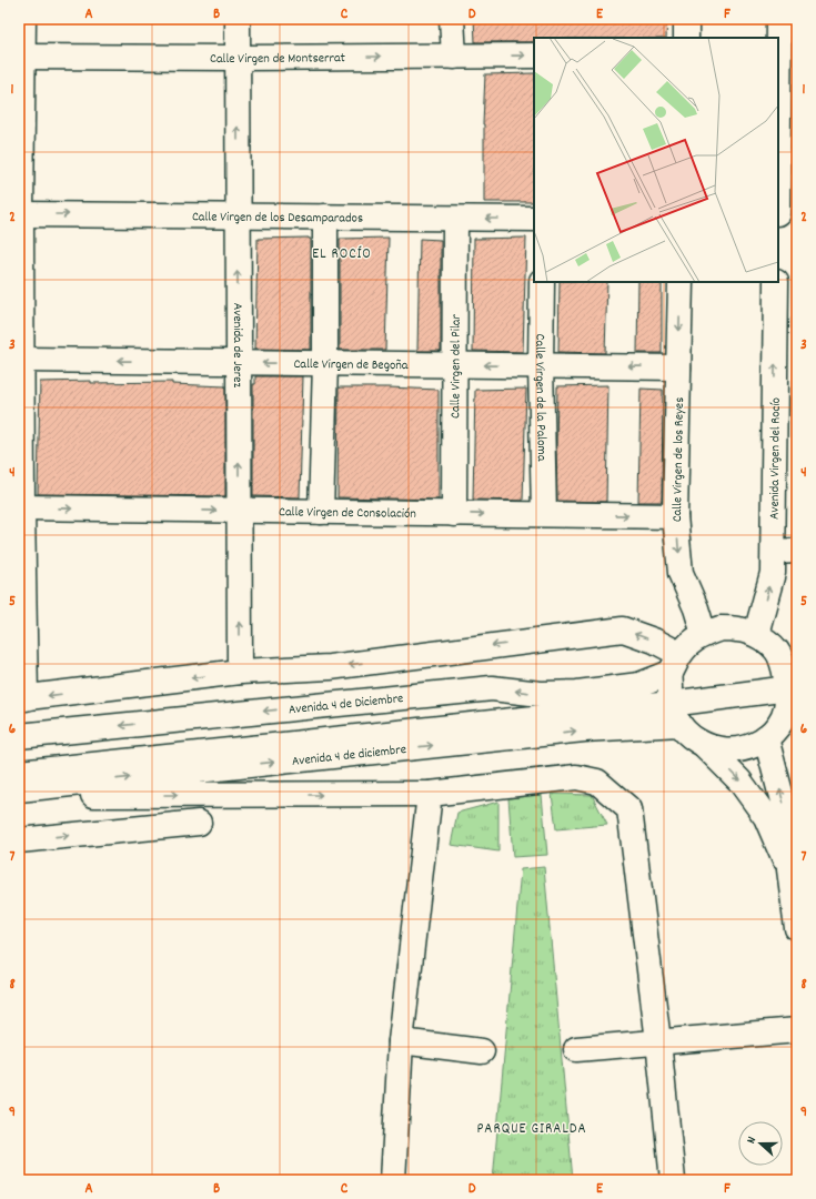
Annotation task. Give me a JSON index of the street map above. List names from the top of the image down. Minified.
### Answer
{"streets":{"street":["Calle Virgen de Montserrat","Calle Virgen de los Desamparados","Avenida de Jerez","Calle Virgen de Begoña","Calle Virgen del Pilar","Calle Virgen de la Paloma","Avenida Virgen del Rocío","Calle Virgen de los Reyes","Calle Virgen de Consolación","Avenida 4 de Diciembre","Avenida 4 de diciembre"]},"crossings":[["Calle Virgen de Montserrat","Avenida de Jerez"],["Calle Virgen de los Desamparados","Avenida de Jerez"],["Calle Virgen de los Desamparados","Calle Virgen del Pilar"],["Avenida de Jerez","Calle Virgen de Begoña"],["Avenida de Jerez","Calle Virgen de Consolación"],["Calle Virgen de Begoña","Calle Virgen del Pilar"],["Calle Virgen de Begoña","Calle Virgen de la Paloma"],["Calle Virgen de Begoña","Calle Virgen de los Reyes"],["Calle Virgen del Pilar","Calle Virgen de Consolación"],["Calle Virgen de la Paloma","Calle Virgen de Consolación"],["Calle Virgen de los Reyes","Calle Virgen de Consolación"],["Avenida 4 de Diciembre","Avenida 4 de diciembre"]],"one_way":["Calle Virgen de Montserrat","Calle Virgen de Begoña","Avenida Virgen del Rocío","Calle Virgen de los Reyes"],"districts":["EL ROCÍO","PARQUE GIRALDA"],"north":"left","grid":{"columns":["A","B","C","D","E","F"],"rows":["1","2","3","4","5","6","7","8","9"]}}
